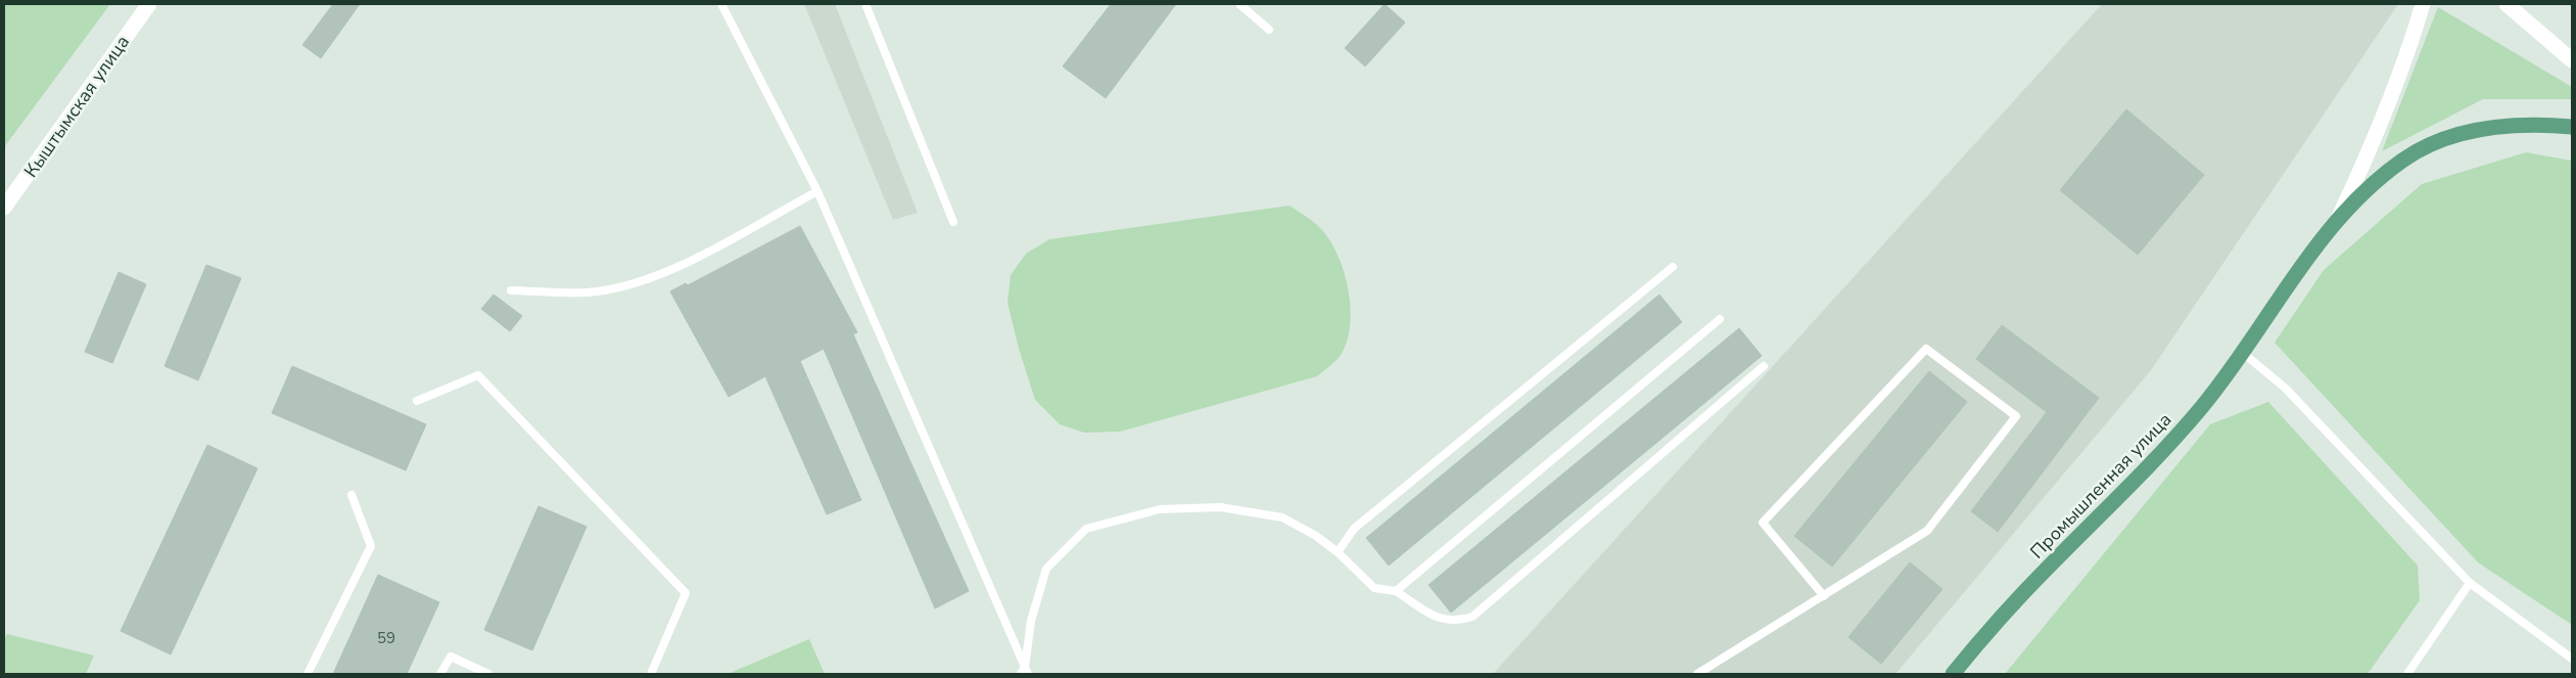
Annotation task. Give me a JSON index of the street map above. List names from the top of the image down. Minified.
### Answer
{"streets":{"main road":["Промышленная улица"],"street":["Кыштымская улица"]},"house_numbers":["59"]}
